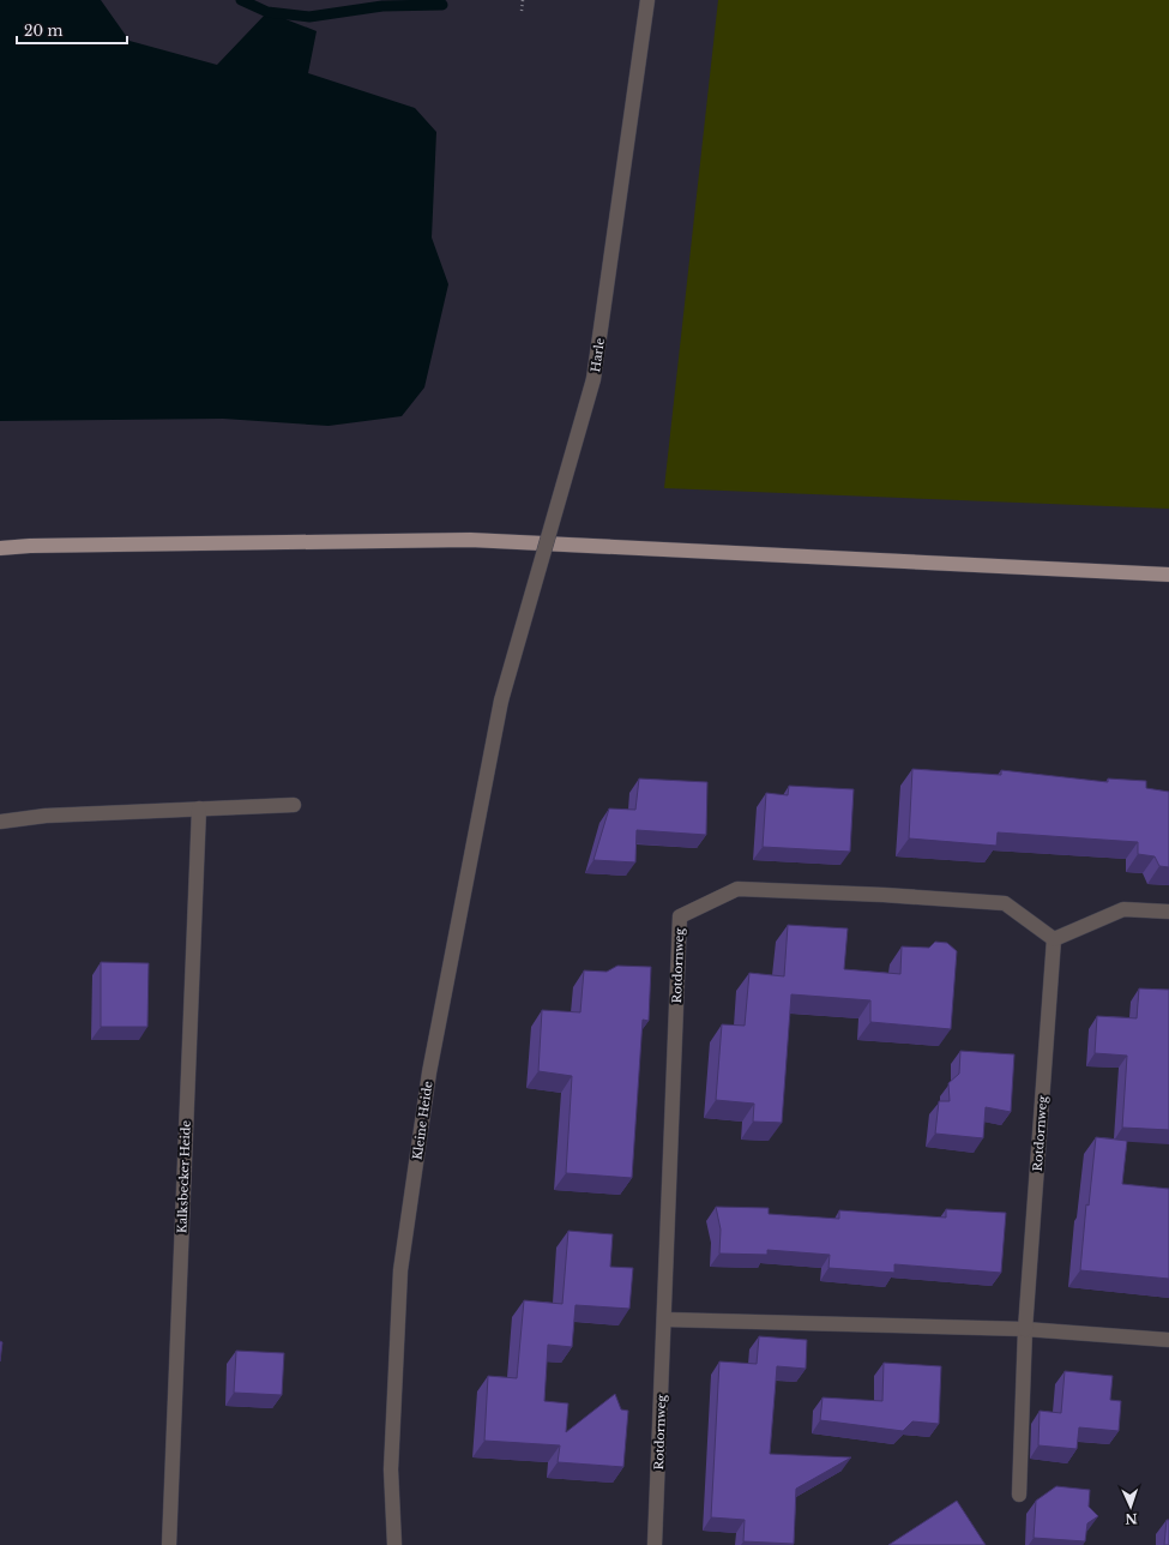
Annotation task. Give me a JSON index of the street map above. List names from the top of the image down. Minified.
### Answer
{"streets":{"street":["Harle","Rotdornweg","Kleine Heide","Kalksbecker Heide"]},"crossings":[["Harle","Kleine Heide"]],"scale_bar":"20 m","north":"bottom"}
